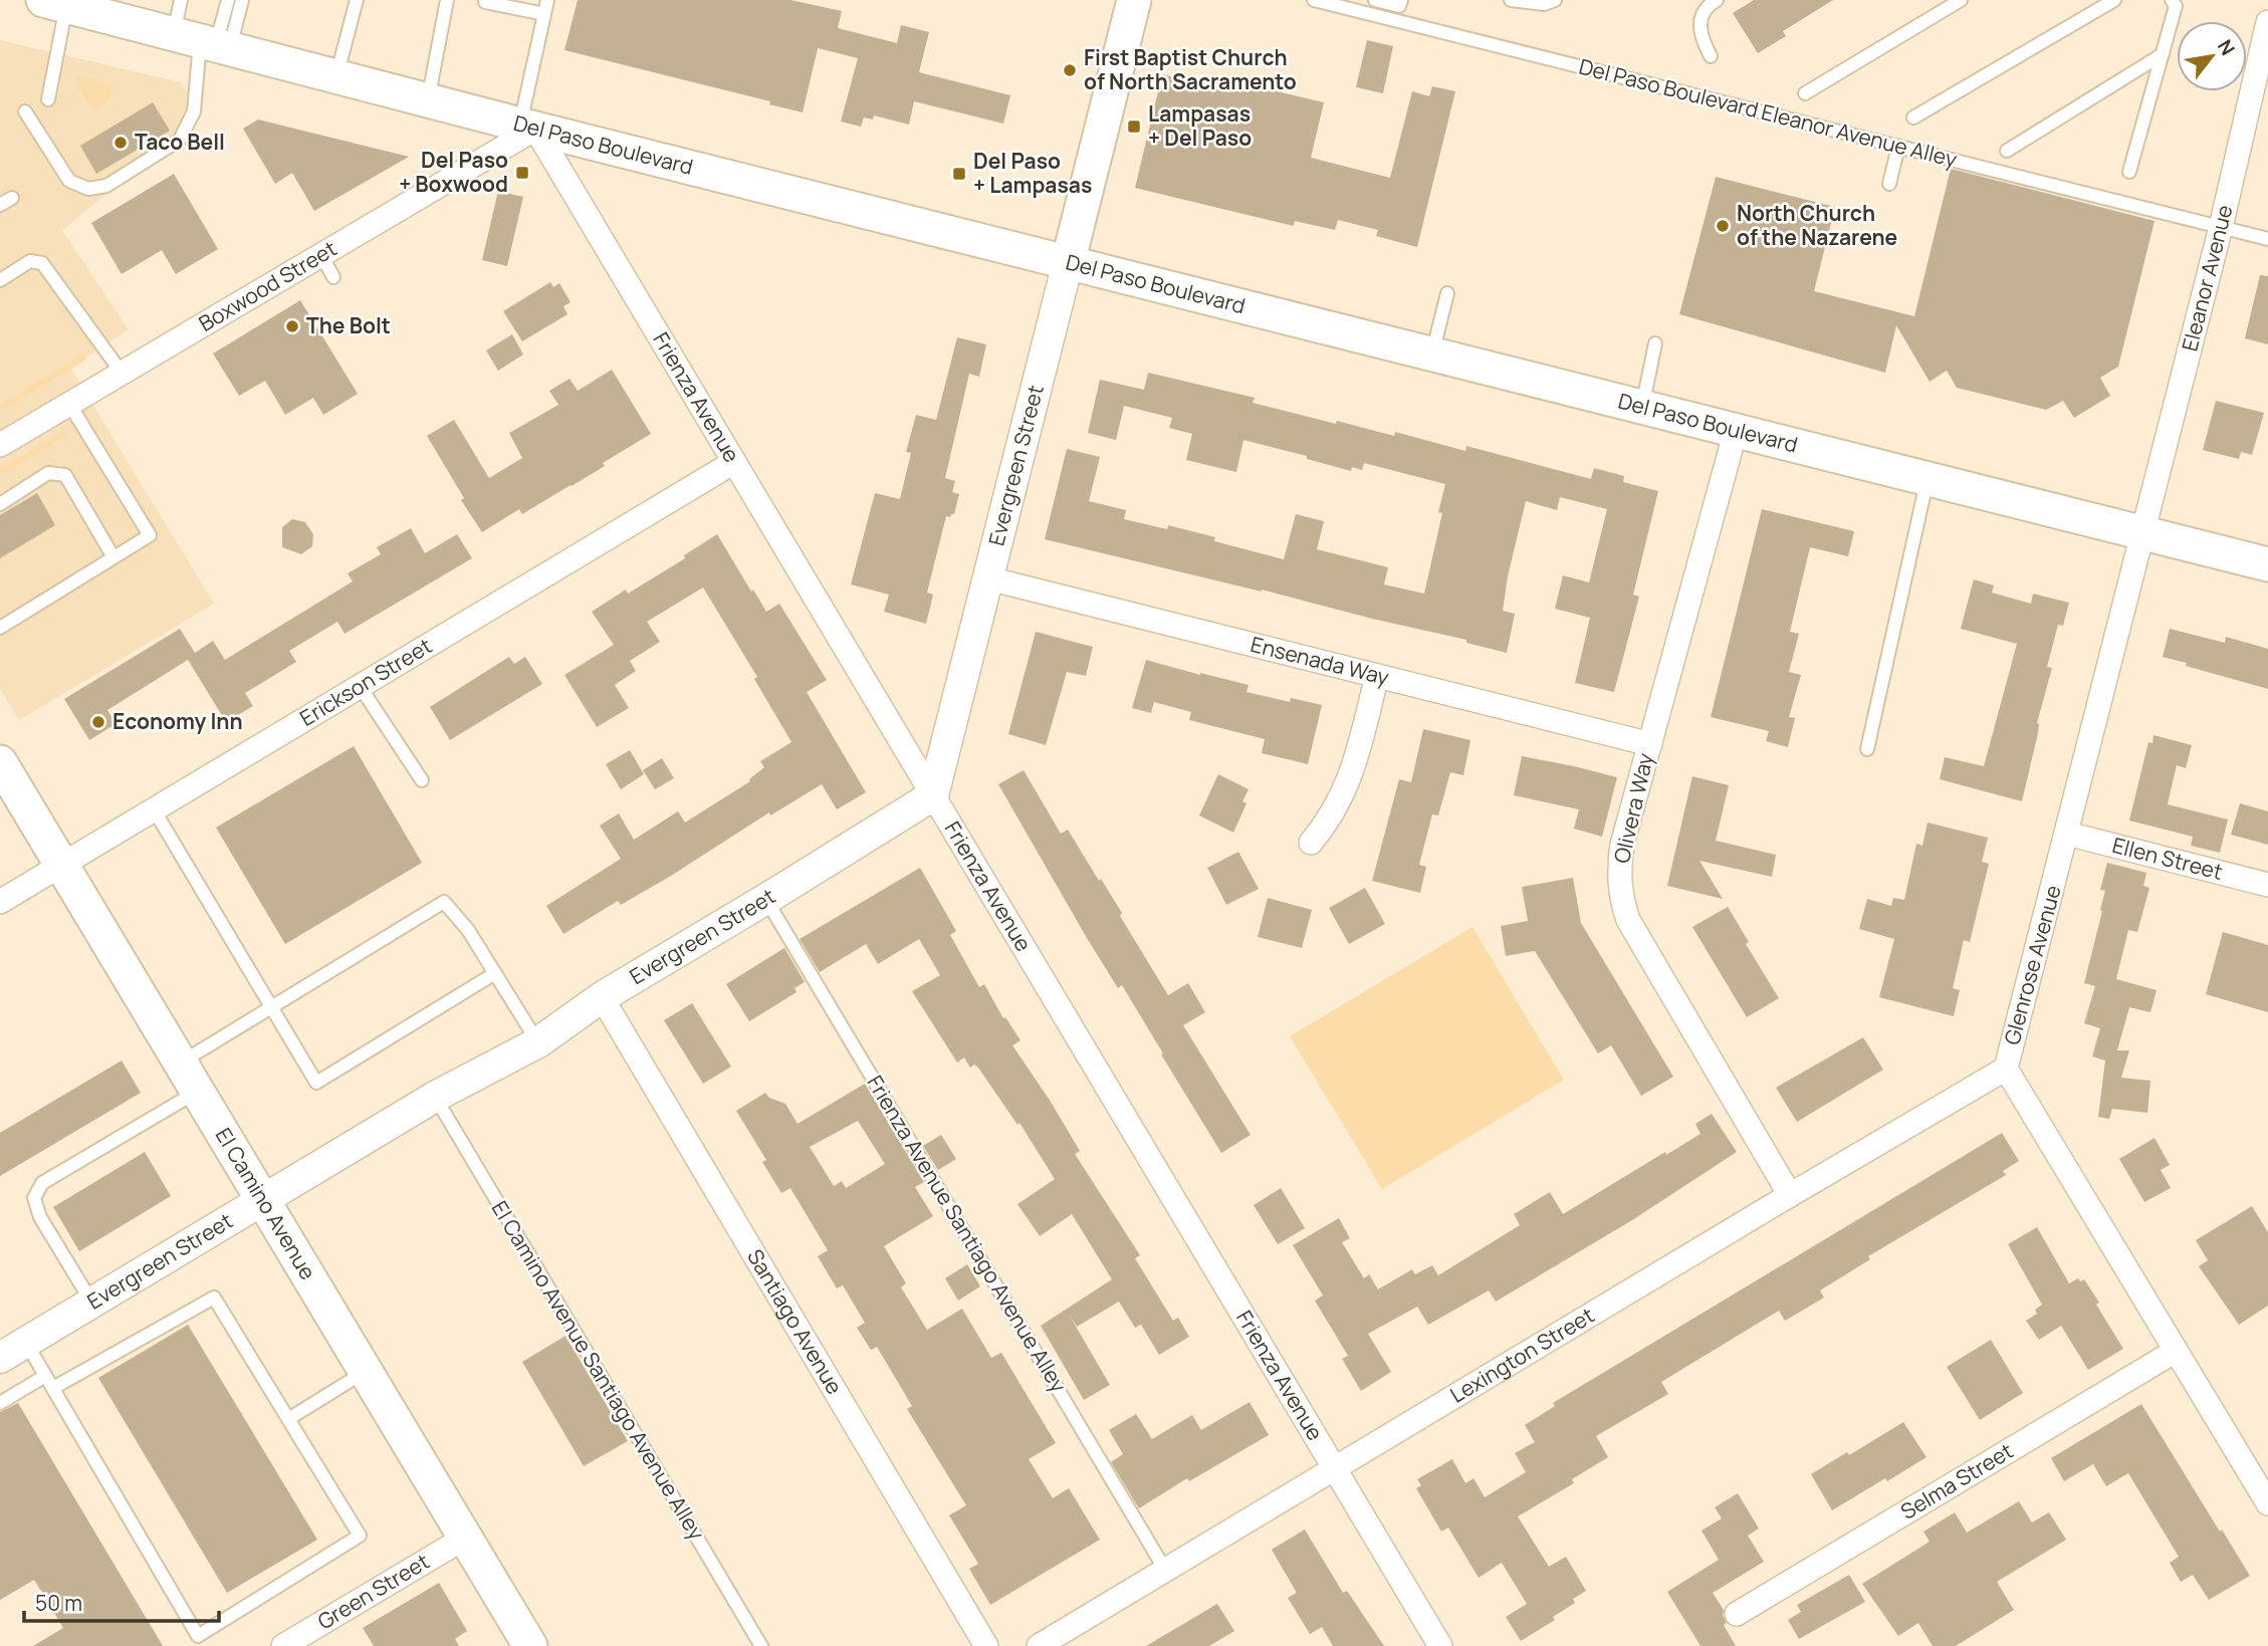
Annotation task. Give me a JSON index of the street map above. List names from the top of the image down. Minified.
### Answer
{"streets":{"main road":["Del Paso Boulevard","El Camino Avenue"],"street":["Eleanor Avenue","Boxwood Street","Frienza Avenue","Evergreen Street","Ensenada Way","Erickson Street","Olivera Way","Ellen Street","Glenrose Avenue","Santiago Avenue","Lexington Street","Selma Street","Green Street"],"lane":["Del Paso Boulevard Eleanor Avenue Alley","Frienza Avenue Santiago Avenue Alley","El Camino Avenue Santiago Avenue Alley"]},"crossings":[["Del Paso Boulevard Eleanor Avenue Alley","Eleanor Avenue"],["Del Paso Boulevard","Eleanor Avenue"],["Del Paso Boulevard","Boxwood Street"],["Del Paso Boulevard","Frienza Avenue"],["Del Paso Boulevard","Evergreen Street"],["Del Paso Boulevard","Olivera Way"],["Del Paso Boulevard","Glenrose Avenue"],["Eleanor Avenue","Glenrose Avenue"],["Boxwood Street","Frienza Avenue"],["Frienza Avenue","Evergreen Street"],["Frienza Avenue","Erickson Street"],["Frienza Avenue","Lexington Street"],["Evergreen Street","Ensenada Way"],["Evergreen Street","El Camino Avenue"],["Evergreen Street","Frienza Avenue Santiago Avenue Alley"],["Evergreen Street","Santiago Avenue"],["Evergreen Street","El Camino Avenue Santiago Avenue Alley"],["Ensenada Way","Olivera Way"],["Erickson Street","El Camino Avenue"],["Olivera Way","Lexington Street"],["Ellen Street","Glenrose Avenue"],["Glenrose Avenue","Lexington Street"],["Glenrose Avenue","Selma Street"],["El Camino Avenue","Green Street"],["Frienza Avenue Santiago Avenue Alley","Lexington Street"]],"places":{"other":["First Baptist Church of North Sacramento","Taco Bell","North Church of the Nazarene","The Bolt","Economy Inn"],"transit":["Lampasas + Del Paso","Del Paso + Boxwood","Del Paso + Lampasas"]},"scale_bar":"50 m","north":"top right"}
